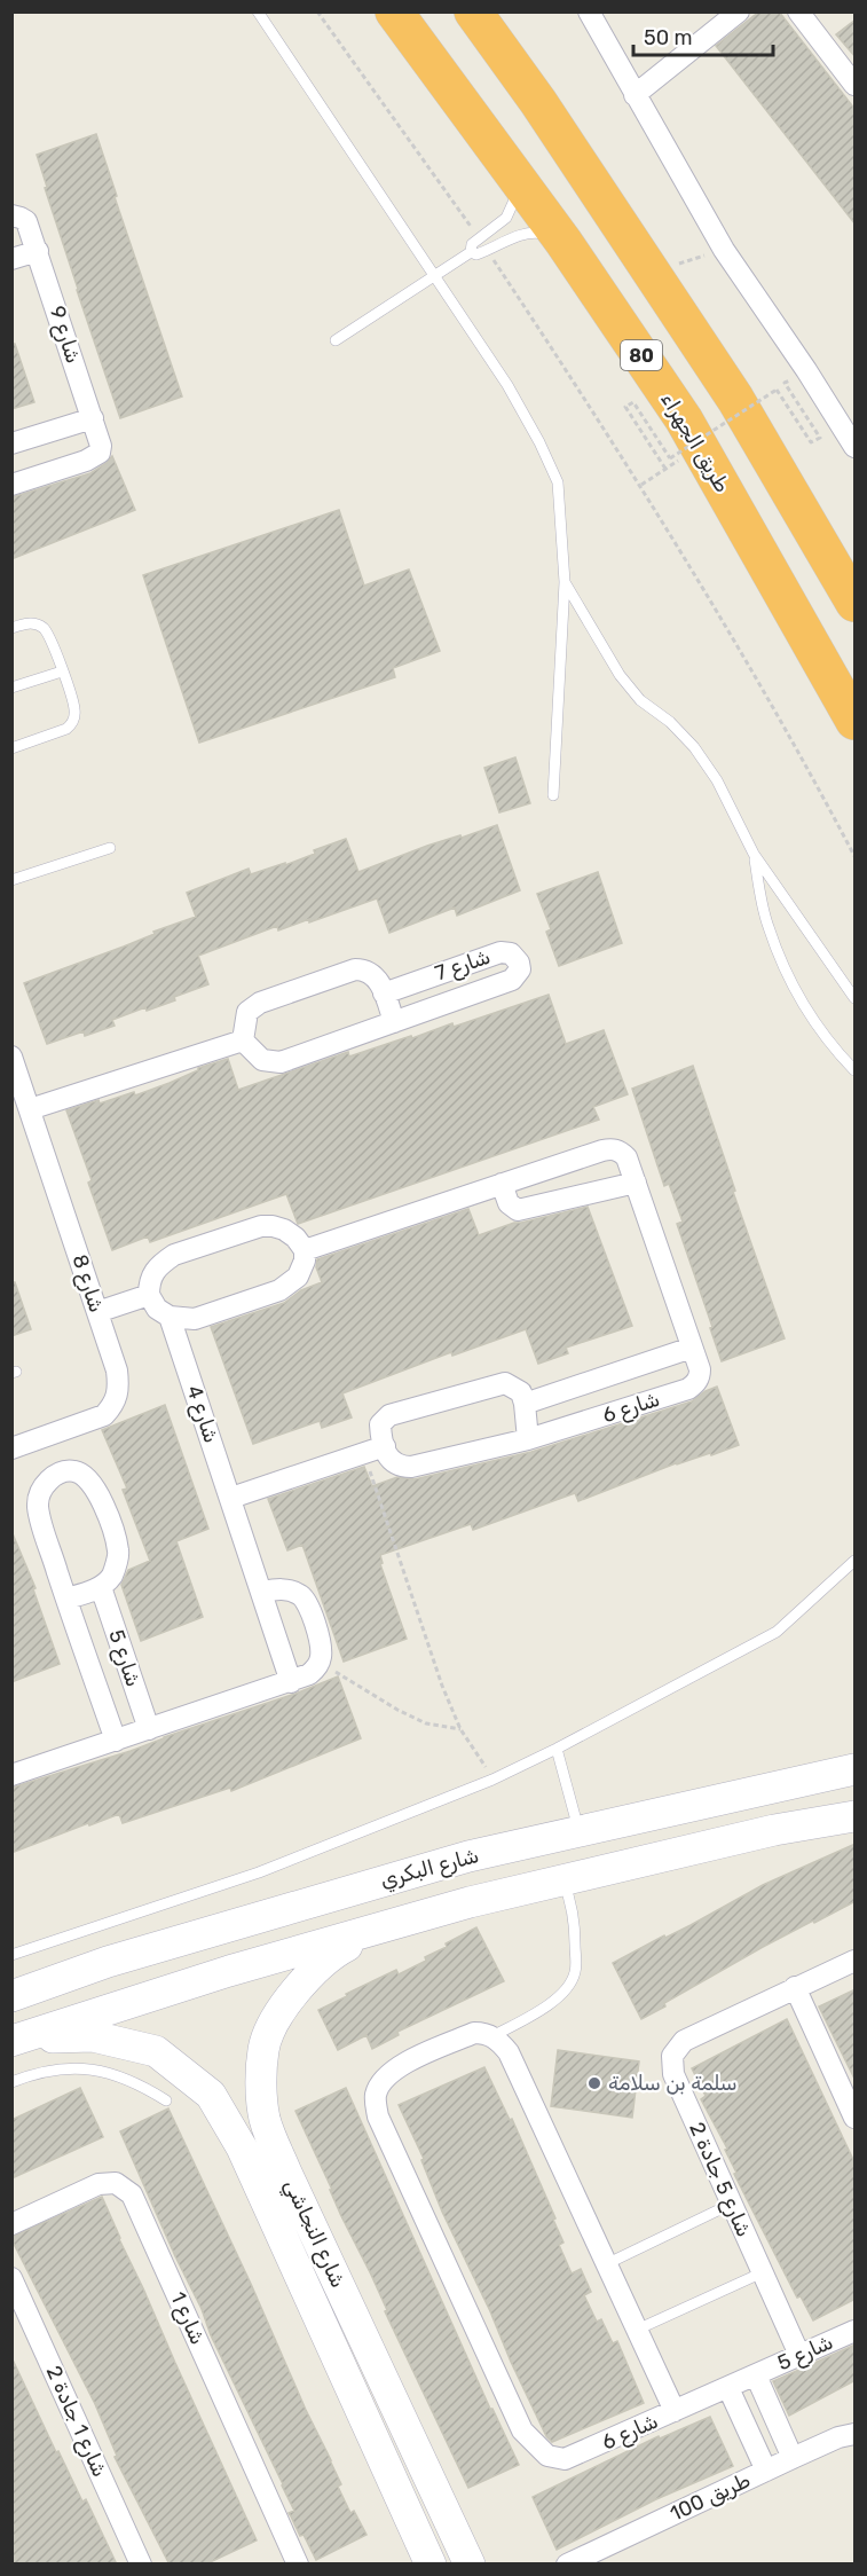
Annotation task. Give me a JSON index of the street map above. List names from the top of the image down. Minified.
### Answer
{"streets":{"highway":["80","طريق الجهراء"],"main road":["شارع البكري","شارع النجاشي"],"street":["شارع 9","شارع 7","شارع 8","شارع 6","شارع 4","شارع 5","شارع 5 جادة 2","شارع 1","شارع 1 جادة 2","طريق 100"]},"crossings":[["شارع 6","شارع 5"],["شارع 5","شارع 5 جادة 2"],["شارع 5","طريق 100"]],"places":["سلمة بن سلامة"],"scale_bar":"50 m"}
